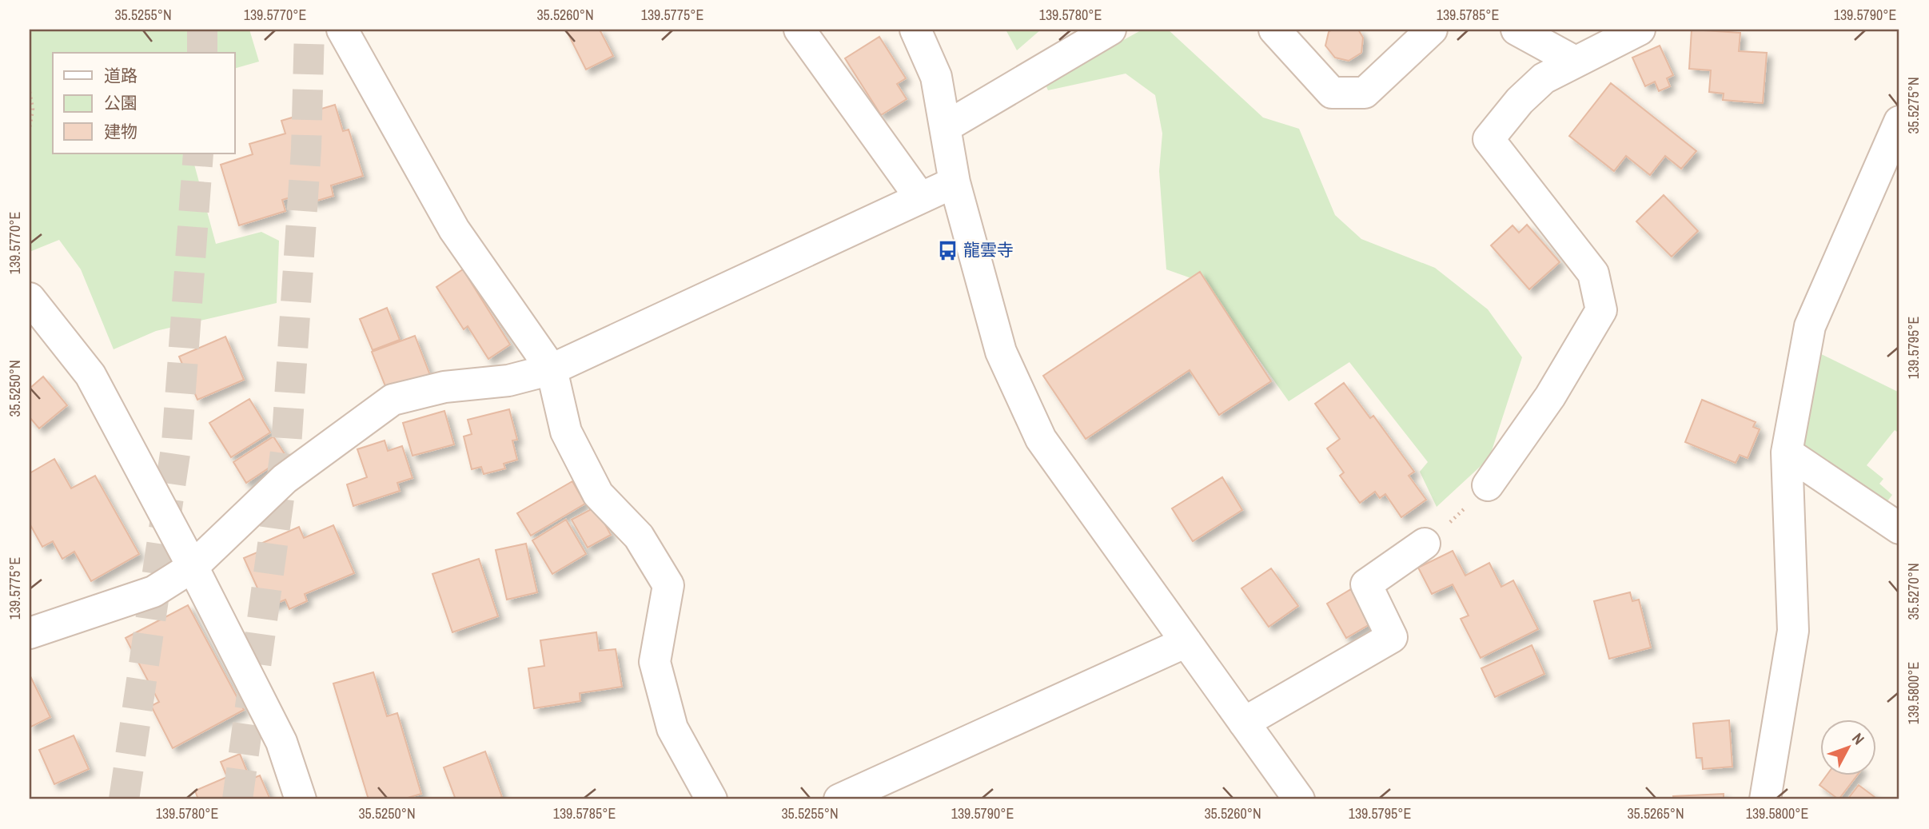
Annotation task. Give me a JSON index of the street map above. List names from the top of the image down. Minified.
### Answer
{"places":{"bus stop":["龍雲寺"]},"legend":["道路","公園","建物"],"north":"top right","coordinates":["35.5255°N","139.5770°E","35.5260°N","139.5775°E","139.5780°E","139.5785°E","139.5790°E","35.5275°N","139.5795°E","35.5250°N","35.5270°N","139.5800°E","35.5265°N"]}
